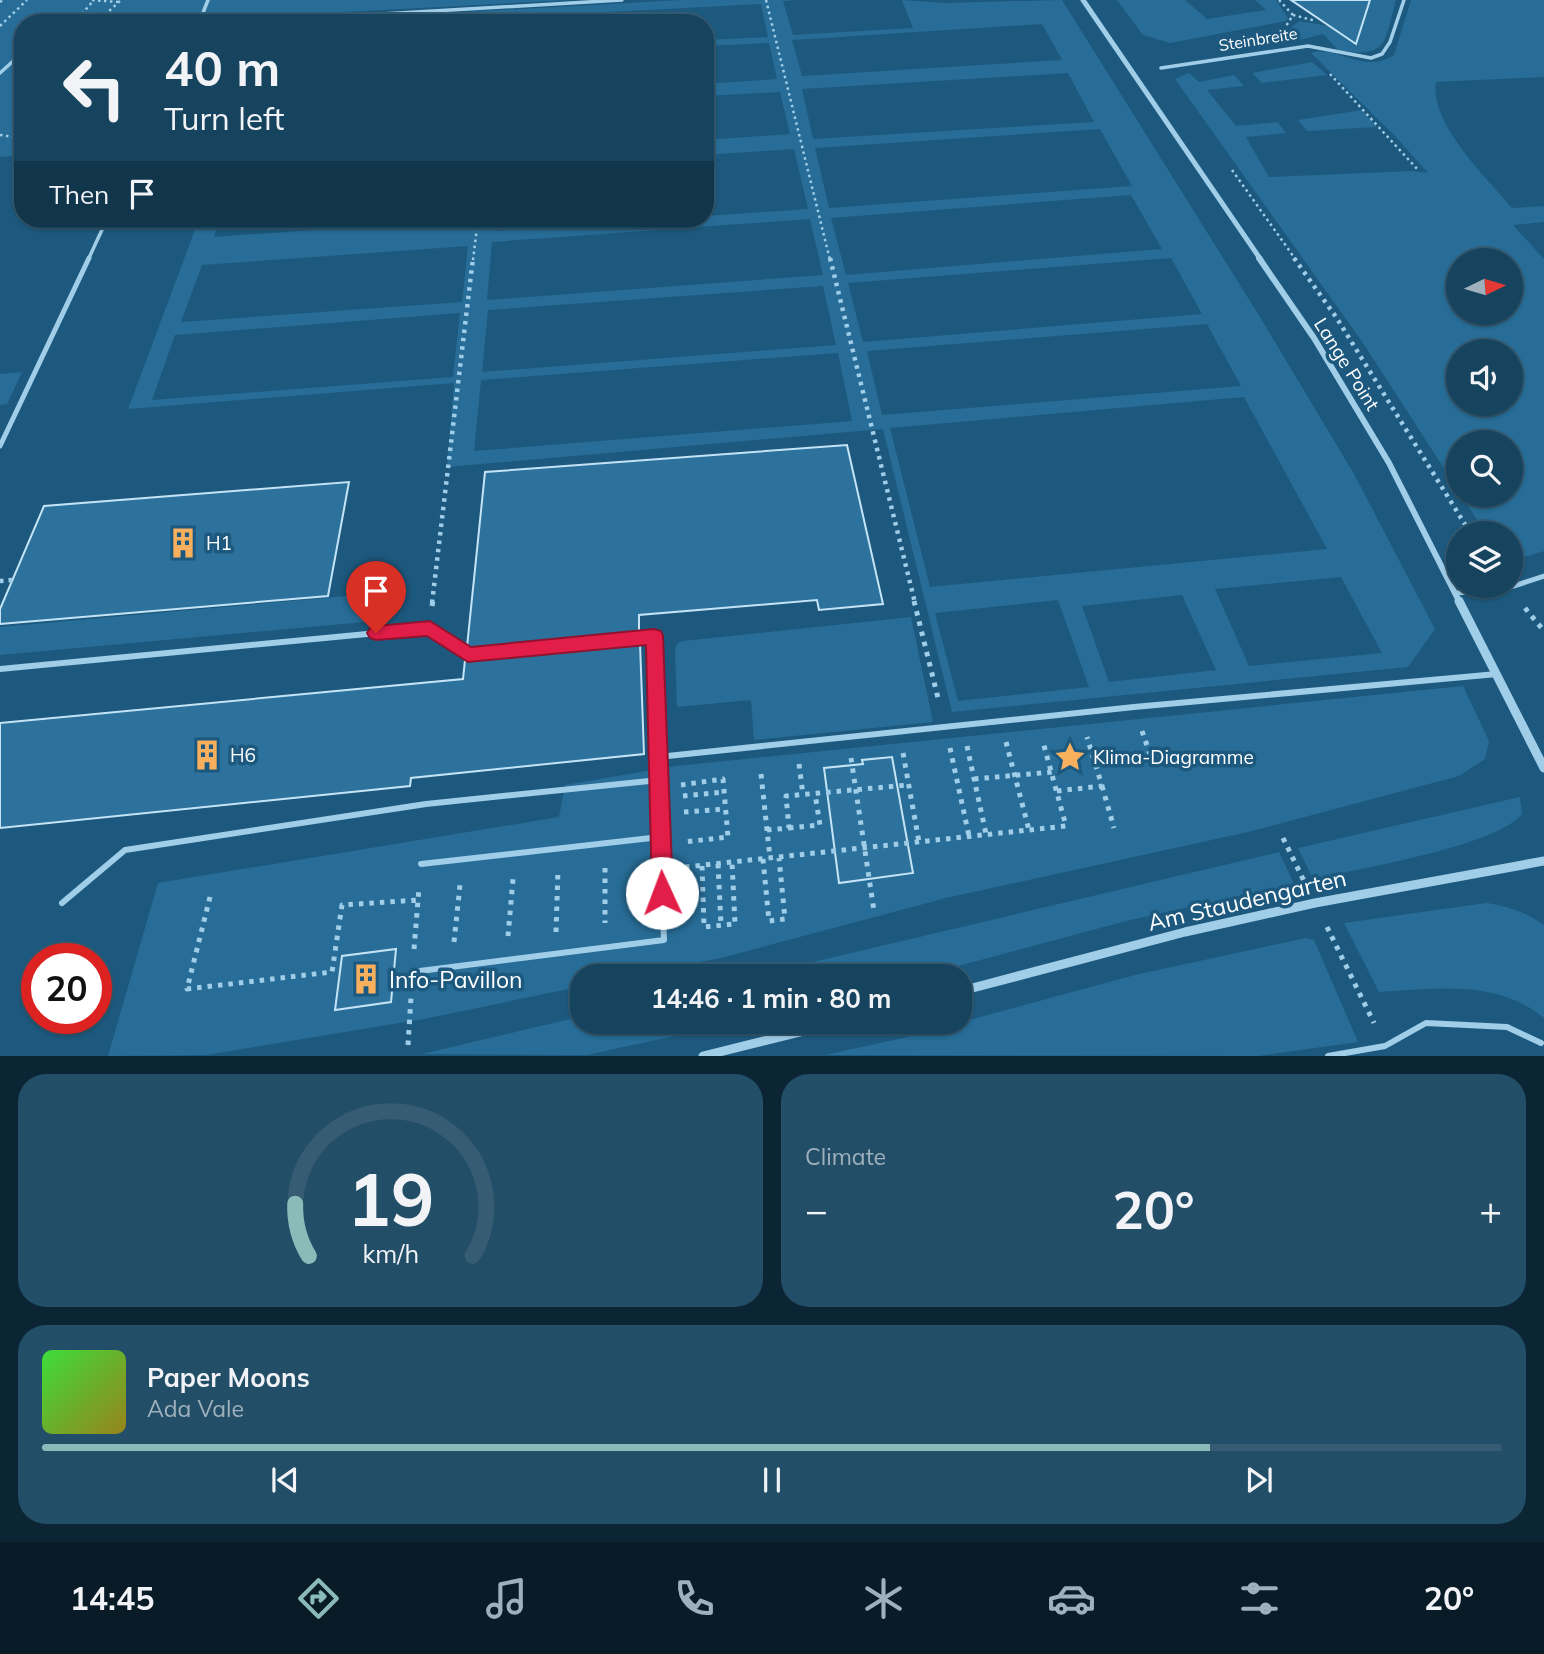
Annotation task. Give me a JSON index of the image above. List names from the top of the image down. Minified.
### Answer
{"streets":{"street":["Lange Point","Am Staudengarten"],"lane":["Steinbreite"]},"places":{"building":["H1","H6","Info-Pavillon"],"place":["Klima-Diagramme"]},"north":"right","page":{"turn":["40 m","Turn left"],"then":"Then","limit":"20","trip":"14:46 · 1 min · 80 m","tile":"Climate","heat":["−","20°","+"],"song":["Paper Moons","Ada Vale"],"tabs":["14:45","20°"],"gauge":["19","km/h"]}}
